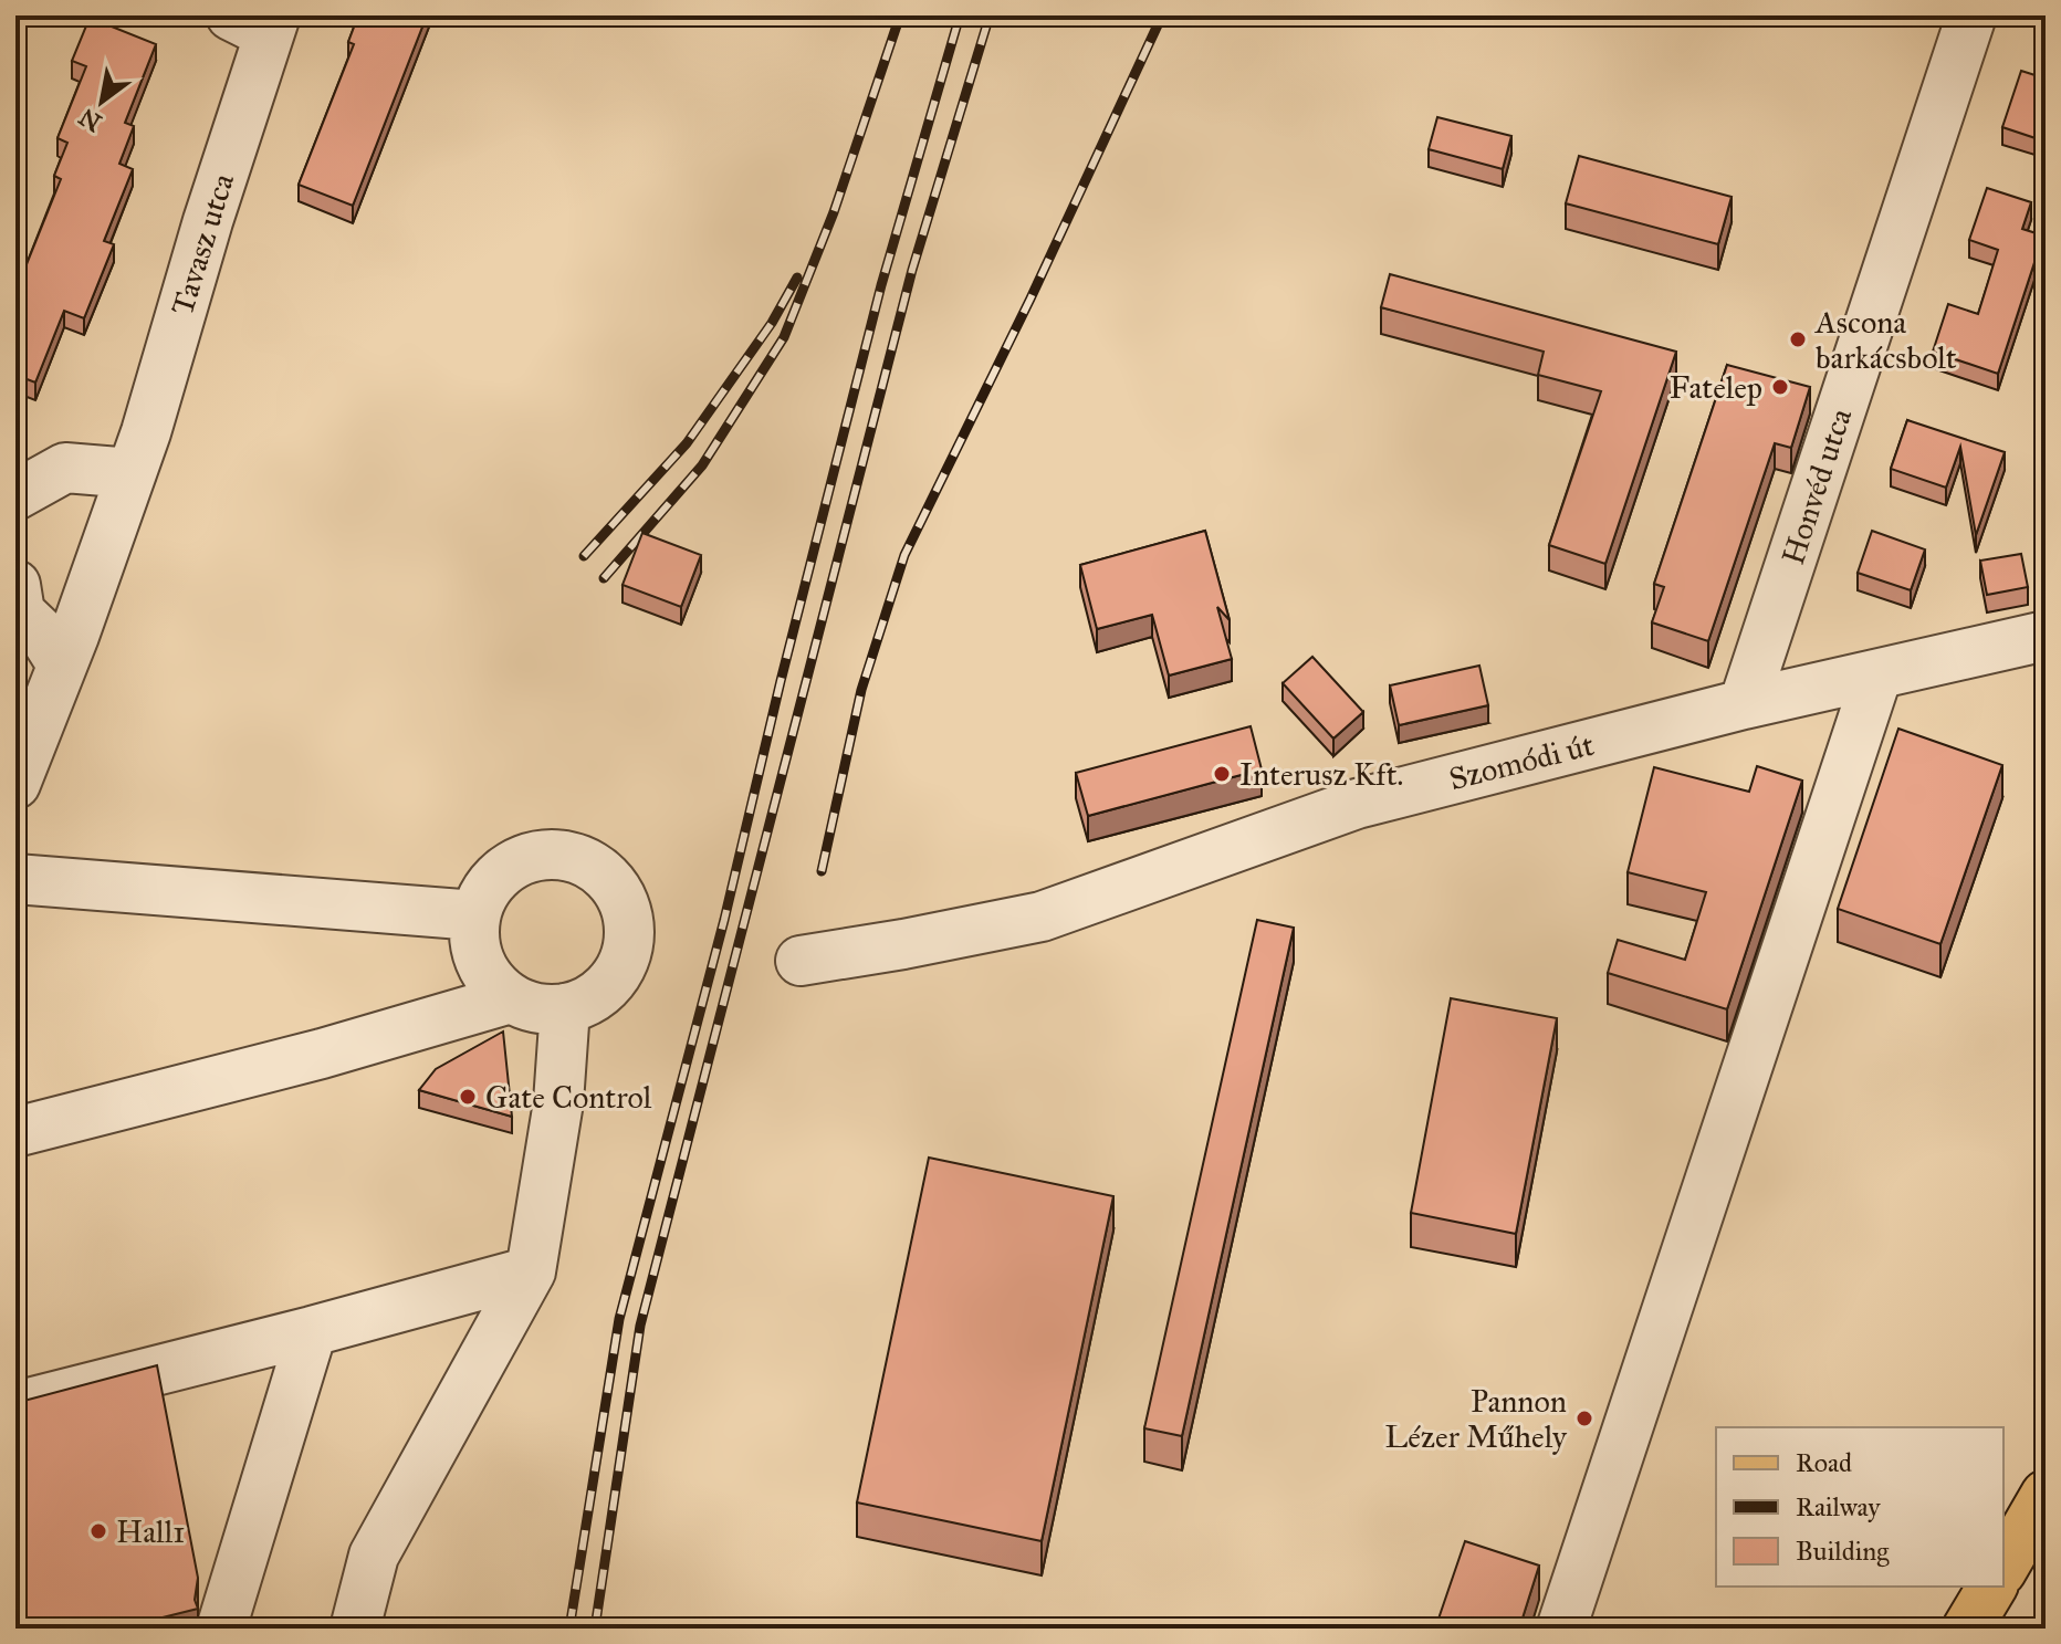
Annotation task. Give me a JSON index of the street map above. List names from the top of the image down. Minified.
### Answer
{"streets":{"street":["Tavasz utca","Honvéd utca","Szomódi út"]},"crossings":[["Honvéd utca","Szomódi út"]],"places":["Ascona barkácsbolt","Fatelep","Interusz Kft.","Gate Control","Pannon Lézer Műhely","Hall1"],"legend":["Road","Railway","Building"],"north":"bottom left"}
